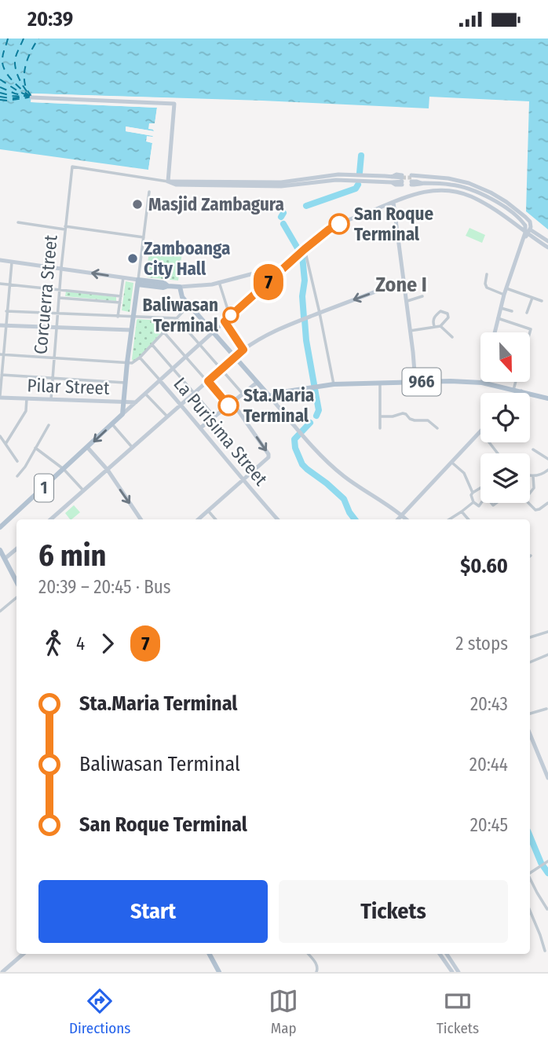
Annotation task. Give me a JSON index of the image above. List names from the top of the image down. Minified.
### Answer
{"streets":{"main road":["966","Pilar Street","La Purisima Street","1"],"street":["Corcuerra Street"]},"crossings":[["Corcuerra Street","Pilar Street"]],"districts":["Zone I"],"places":["Masjid Zambagura","San Roque Terminal","Zamboanga City Hall","Baliwasan Terminal","Sta.Maria Terminal"],"lines":["bus line 7"],"north":"bottom","page":{"status":"20:39","on_map":"7","heading":["6 min","20:39 – 20:45 · Bus","$0.60"],"legs":["4","7","2 stops"],"list":[{"name":"Sta.Maria Terminal","value":"20:43"},{"name":"Baliwasan Terminal","value":"20:44"},{"name":"San Roque Terminal","value":"20:45"}],"buttons":["Start","Tickets"],"tabs":["Directions","Map","Tickets"]}}
